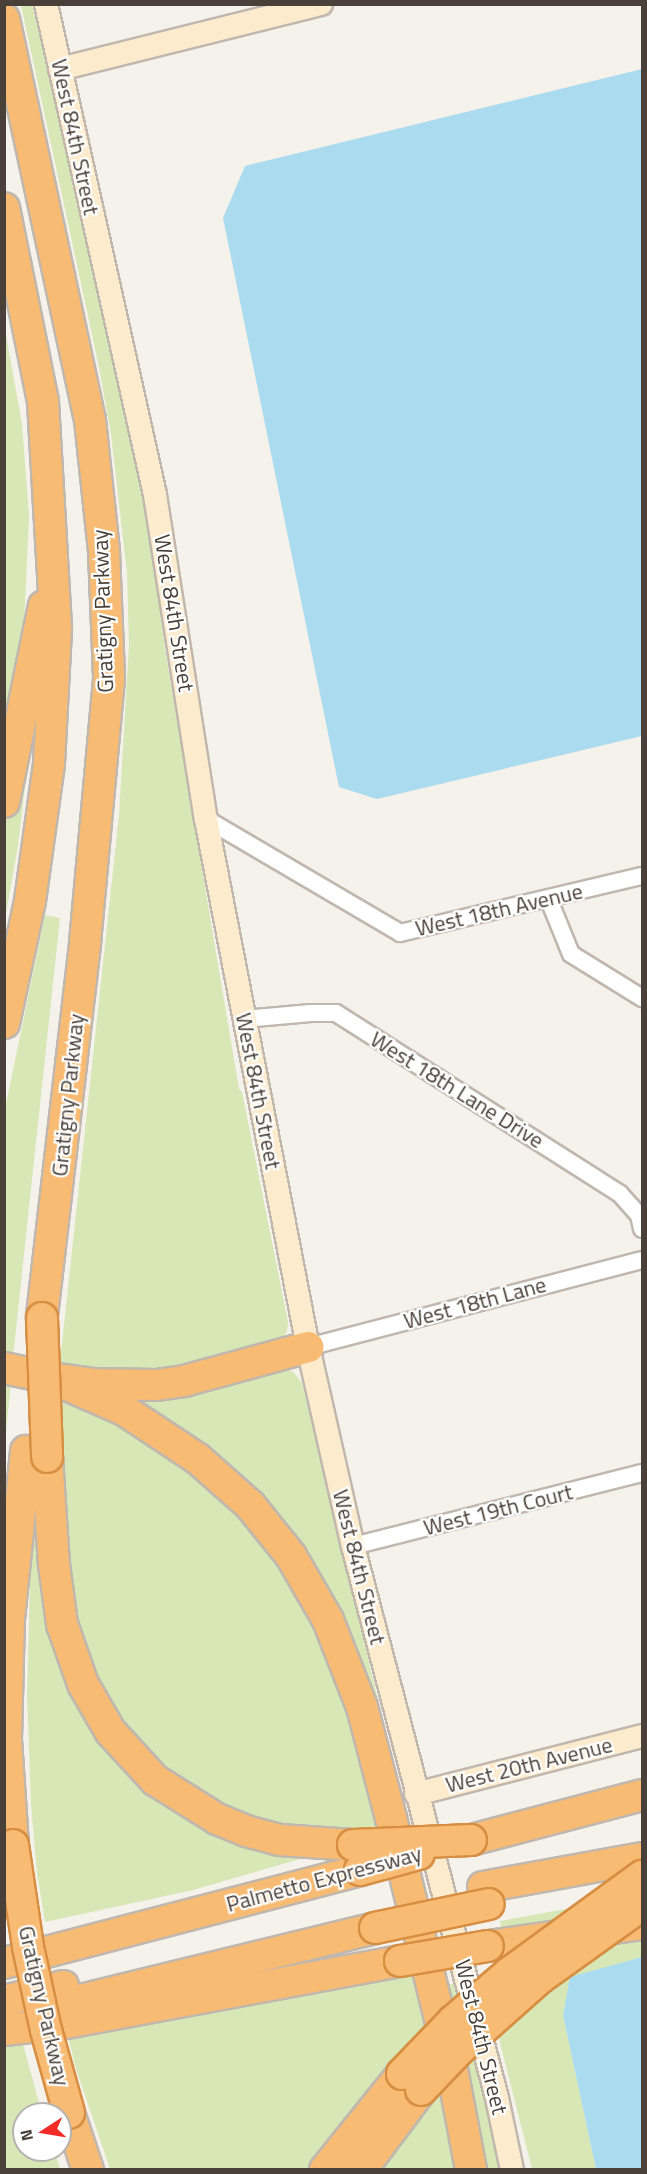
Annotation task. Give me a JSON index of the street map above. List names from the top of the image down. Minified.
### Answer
{"streets":{"highway":["Gratigny Parkway","Palmetto Expressway"],"street":["West 84th Street","West 18th Avenue","West 18th Lane Drive","West 18th Lane","West 19th Court","West 20th Avenue"]},"crossings":[["West 84th Street","West 18th Avenue"],["West 84th Street","West 18th Lane Drive"],["West 84th Street","West 18th Lane"],["West 84th Street","West 19th Court"],["West 84th Street","West 20th Avenue"]],"north":"left"}
